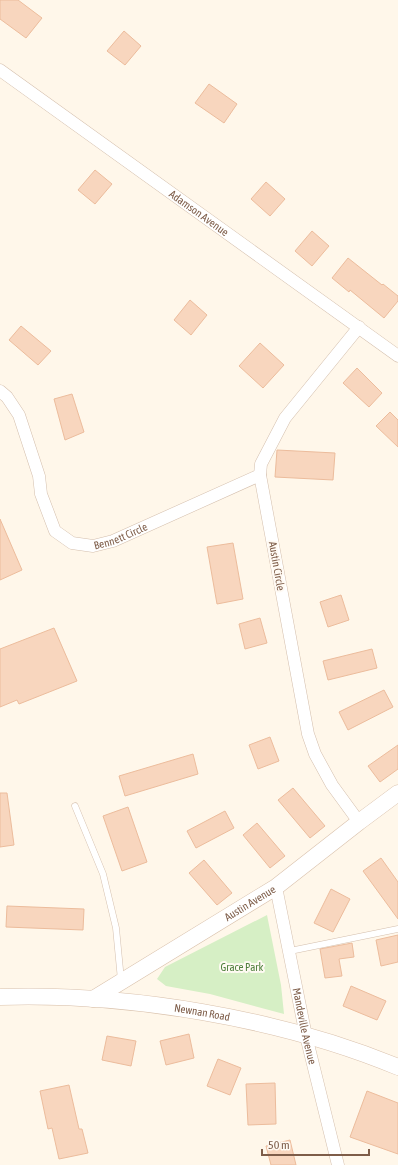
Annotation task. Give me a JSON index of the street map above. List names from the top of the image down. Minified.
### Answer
{"streets":{"main road":["Austin Avenue","Newnan Road"],"street":["Adamson Avenue","Bennett Circle","Austin Circle","Mandeville Avenue"]},"crossings":[["Adamson Avenue","Austin Circle"],["Bennett Circle","Austin Circle"],["Austin Circle","Austin Avenue"],["Austin Avenue","Newnan Road"],["Austin Avenue","Mandeville Avenue"],["Newnan Road","Mandeville Avenue"]],"parks":["Grace Park"],"scale_bar":"50 m"}
